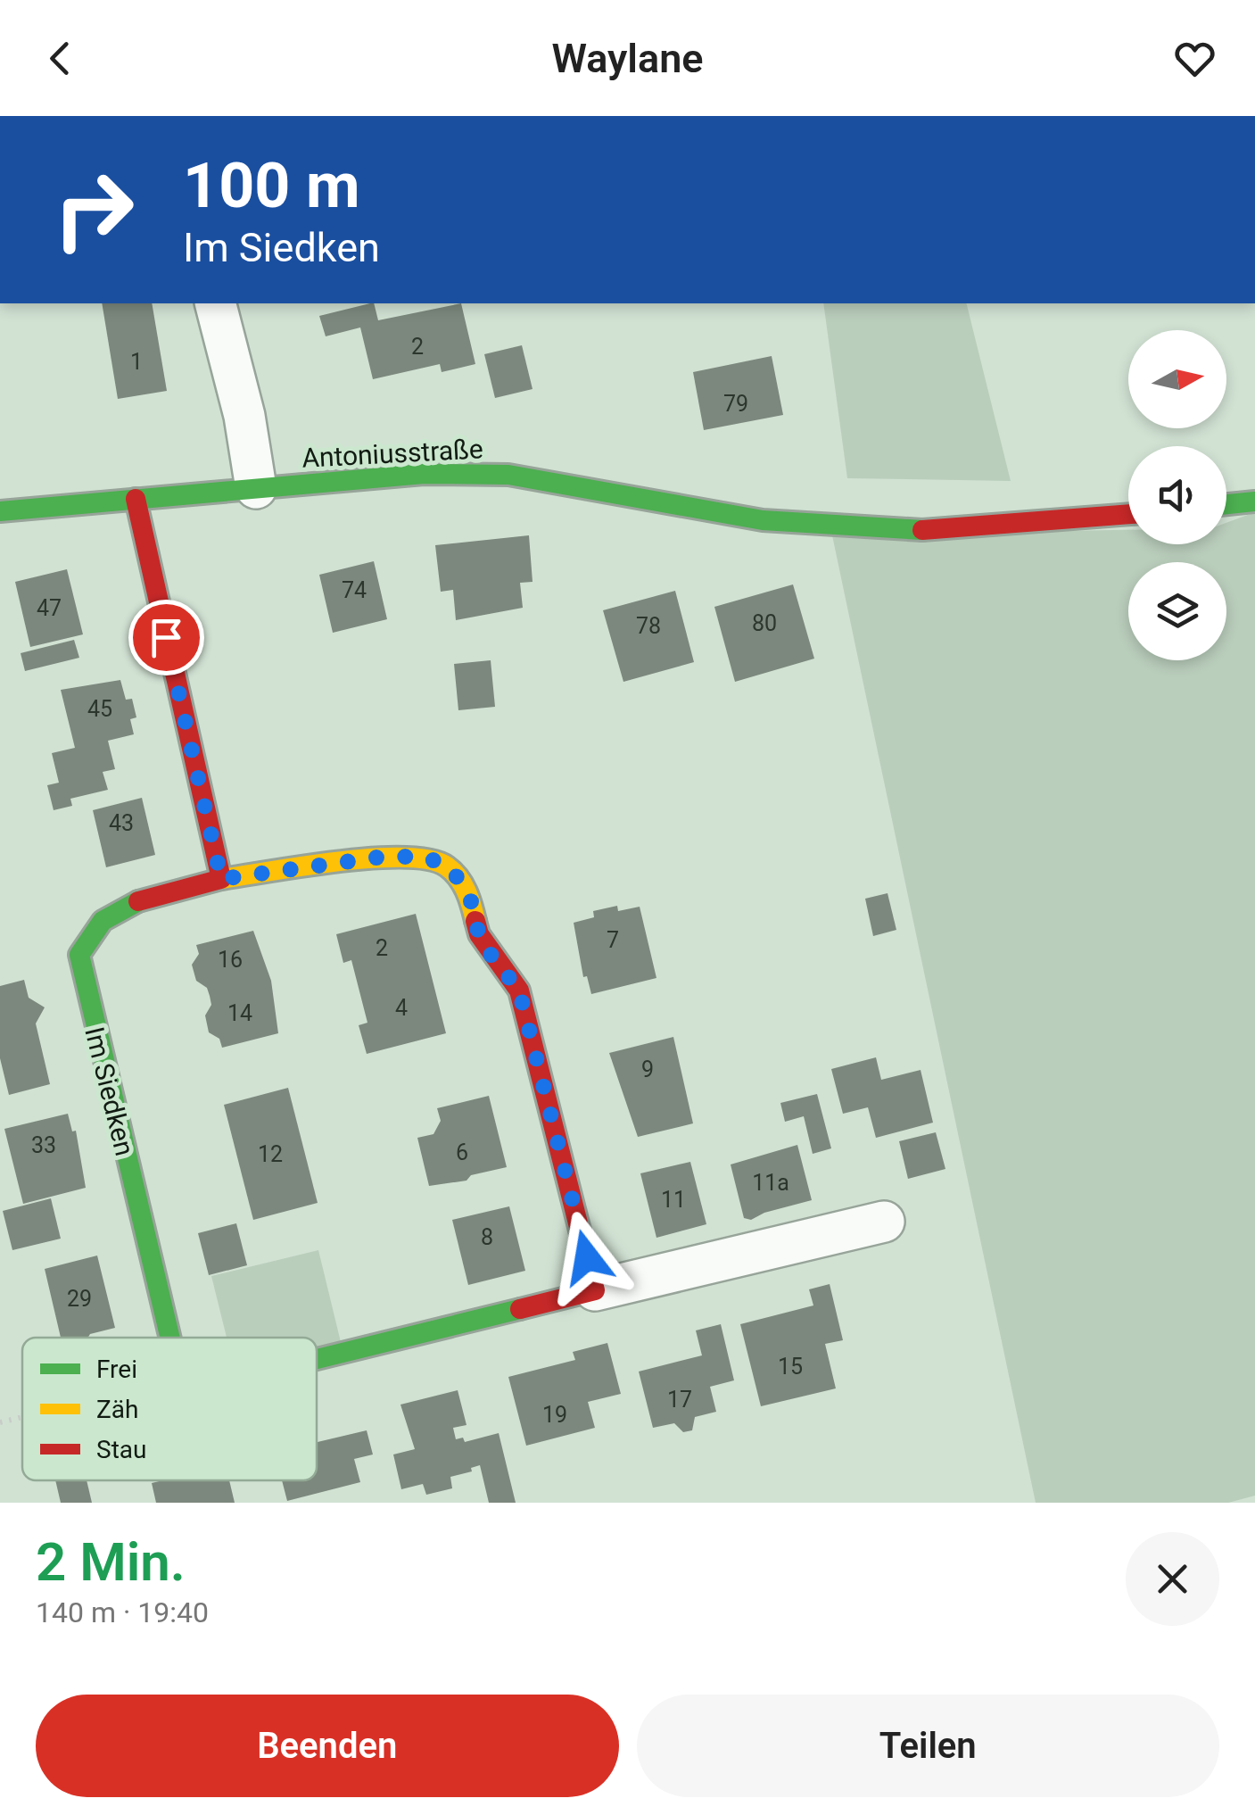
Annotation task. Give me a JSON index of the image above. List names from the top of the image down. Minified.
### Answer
{"streets":{"street":["Antoniusstraße","Im Siedken"]},"house_numbers":["2","1","79","74","47","80","78","45","43","7","2","16","4","14","9","33","6","12","11a","11","8","29","15","17","19"],"legend":["Frei","Zäh","Stau"],"north":"right","page":{"header":"Waylane","turn":["100 m","Im Siedken"],"heading":["2 Min.","140 m · 19:40"],"buttons":["Beenden","Teilen"]}}
